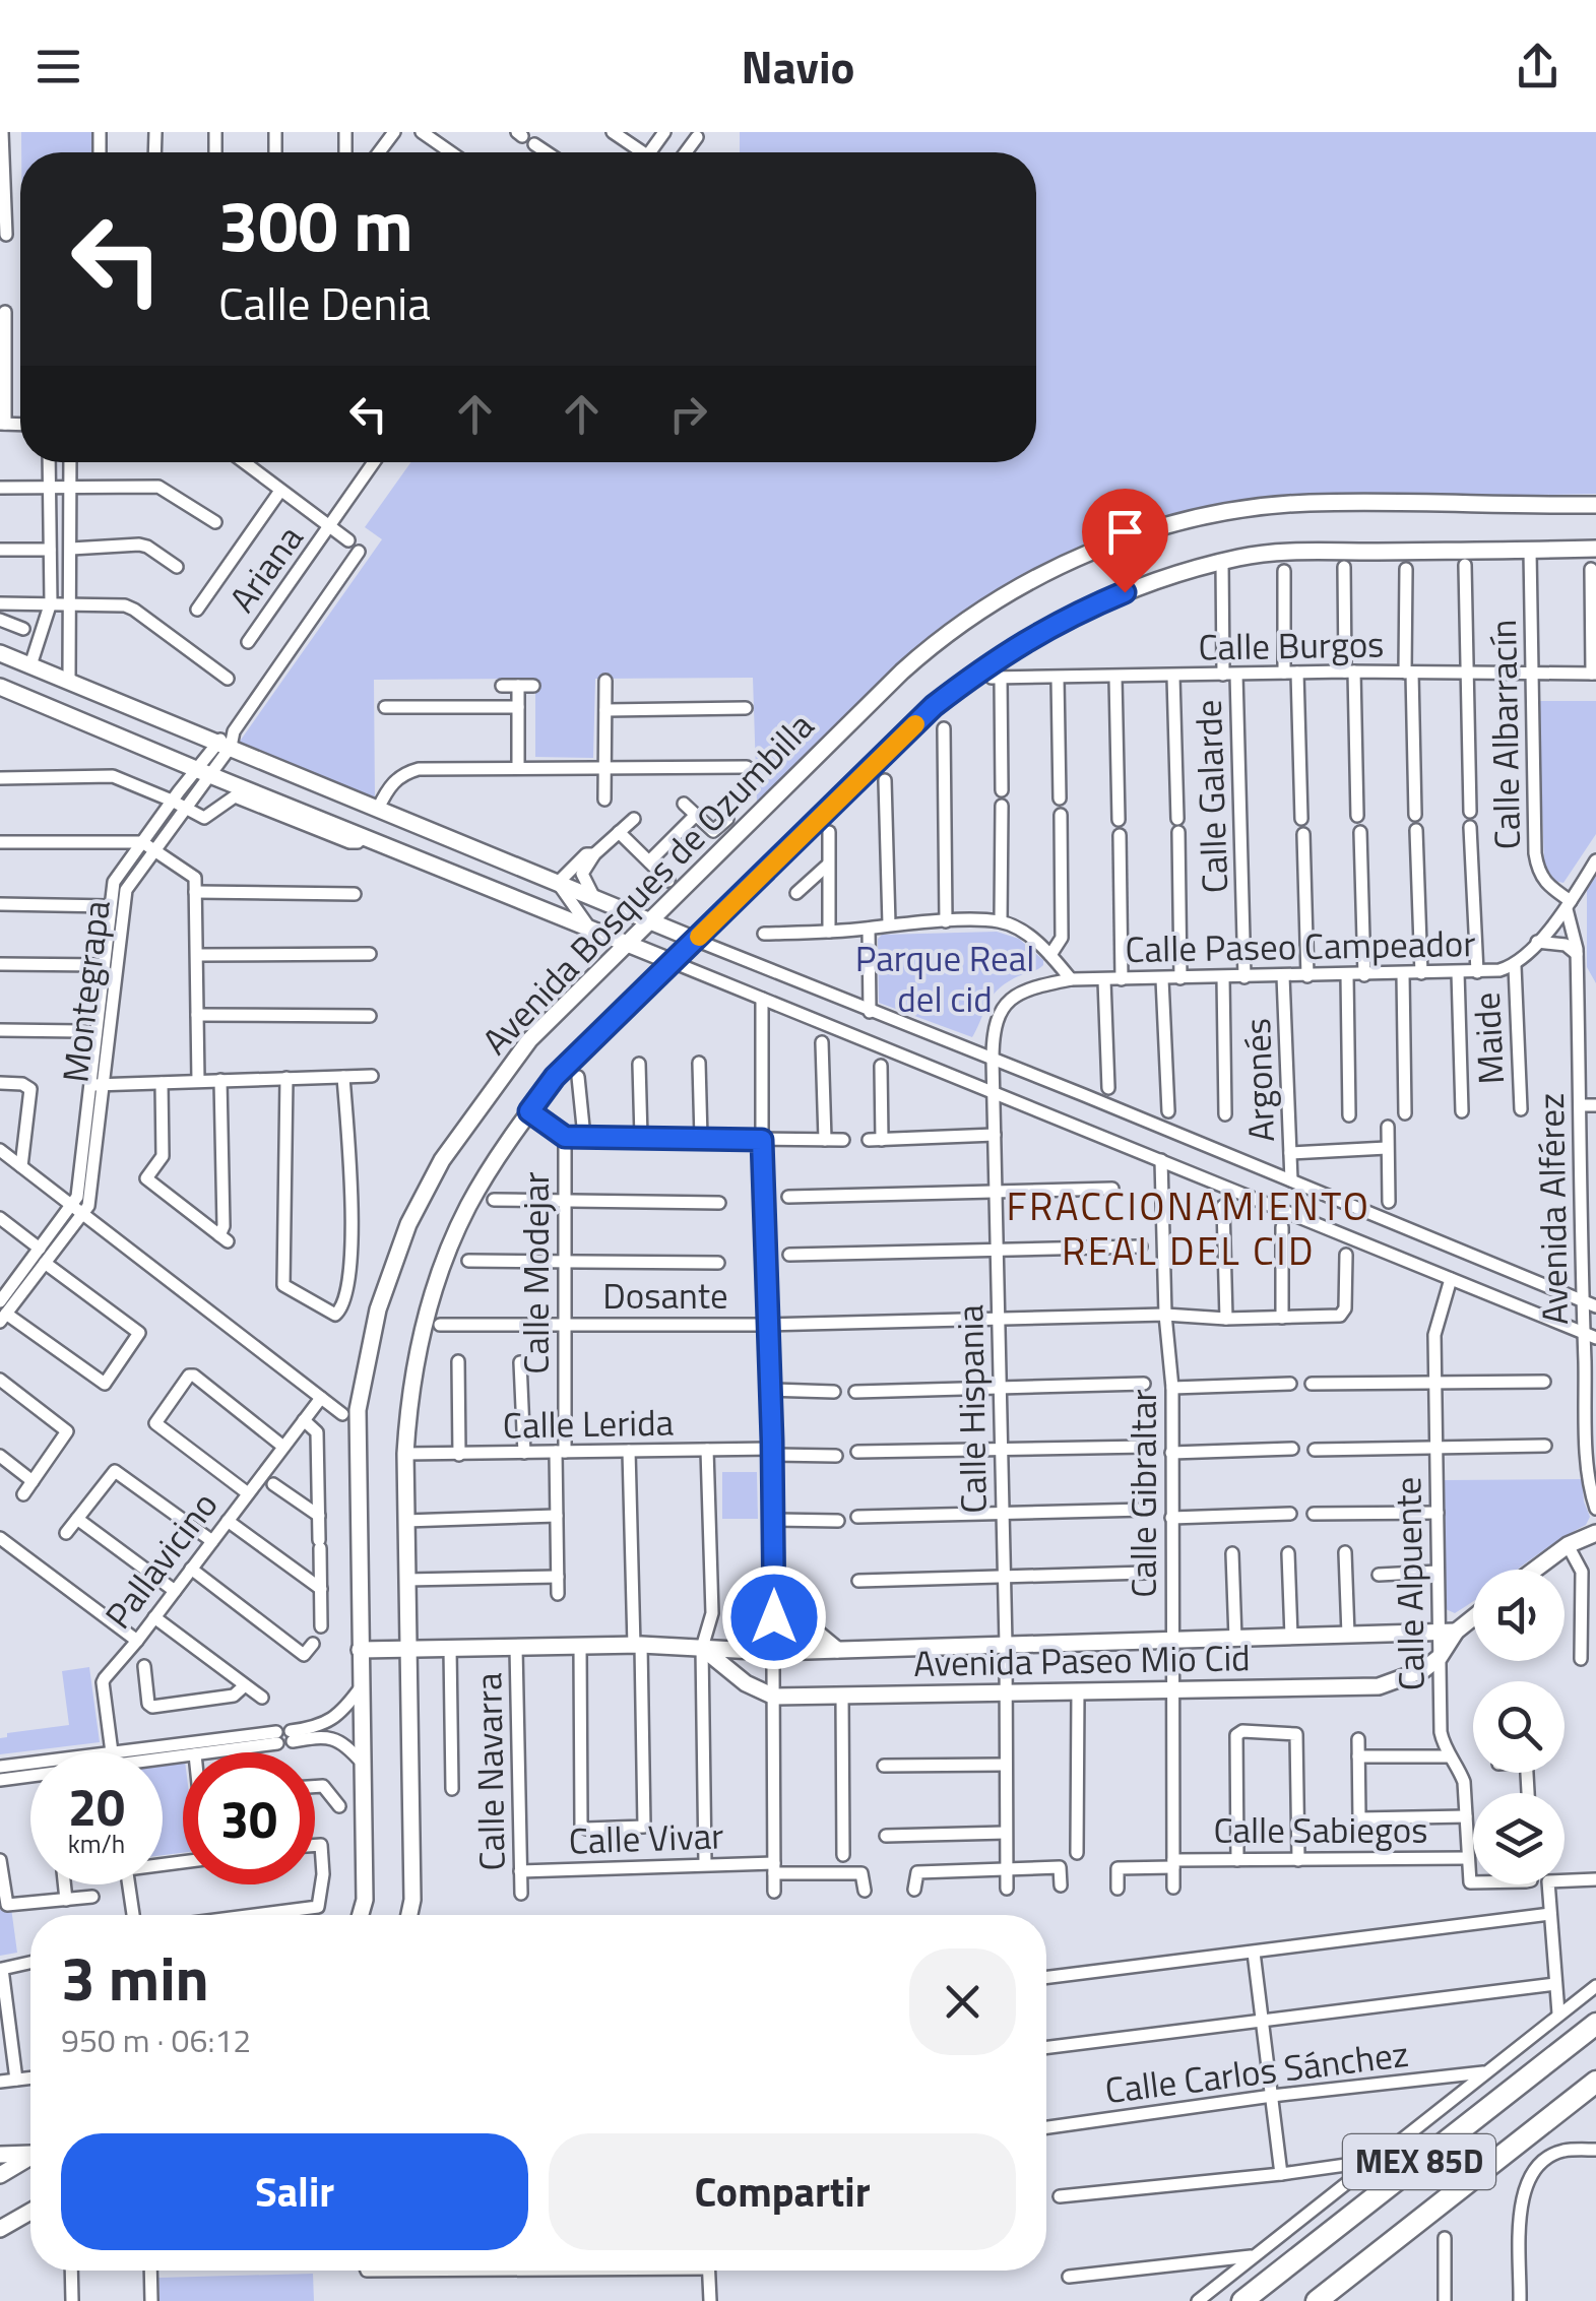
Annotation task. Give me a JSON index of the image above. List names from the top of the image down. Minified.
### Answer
{"streets":{"highway":["MEX 85D"],"main road":["Avenida Bosques de Ozumbilla","Avenida Paseo Mio Cid"],"street":["Ariana","Calle Burgos","Calle Albarracín","Calle Galarde","Calle Paseo Campeador","Montegrapa","Maide","Argonés","Avenida Alférez","Calle Modejar","Dosante","Calle Hispania","Calle Lerida","Calle Gibraltar","Pallavicino","Calle Alpuente","Calle Navarra","Calle Sabiegos","Calle Vivar","Calle Carlos Sánchez"]},"crossings":[["Calle Burgos","Calle Albarracín"],["Calle Burgos","Calle Galarde"],["Calle Albarracín","Avenida Bosques de Ozumbilla"],["Calle Albarracín","Calle Paseo Campeador"],["Calle Albarracín","Avenida Alférez"],["Calle Galarde","Avenida Bosques de Ozumbilla"],["Calle Galarde","Calle Paseo Campeador"],["Avenida Bosques de Ozumbilla","Calle Modejar"],["Avenida Bosques de Ozumbilla","Calle Lerida"],["Avenida Bosques de Ozumbilla","Avenida Paseo Mio Cid"],["Calle Paseo Campeador","Maide"],["Calle Paseo Campeador","Argonés"],["Calle Paseo Campeador","Avenida Alférez"],["Calle Paseo Campeador","Calle Hispania"],["Calle Modejar","Dosante"],["Calle Modejar","Calle Lerida"],["Dosante","Calle Hispania"],["Dosante","Calle Gibraltar"],["Calle Hispania","Avenida Paseo Mio Cid"],["Calle Gibraltar","Avenida Paseo Mio Cid"],["Calle Gibraltar","Calle Sabiegos"],["Calle Alpuente","Avenida Paseo Mio Cid"],["Calle Alpuente","Calle Sabiegos"],["Avenida Paseo Mio Cid","Calle Navarra"],["Calle Navarra","Calle Vivar"]],"districts":["FRACCIONAMIENTO REAL DEL CID"],"parks":["Parque Real del cid"],"page":{"header":"Navio","turn":["300 m","Calle Denia"],"speed":"20 km/h","limit":"30","heading":["3 min","950 m · 06:12"],"buttons":["Salir","Compartir"]}}
